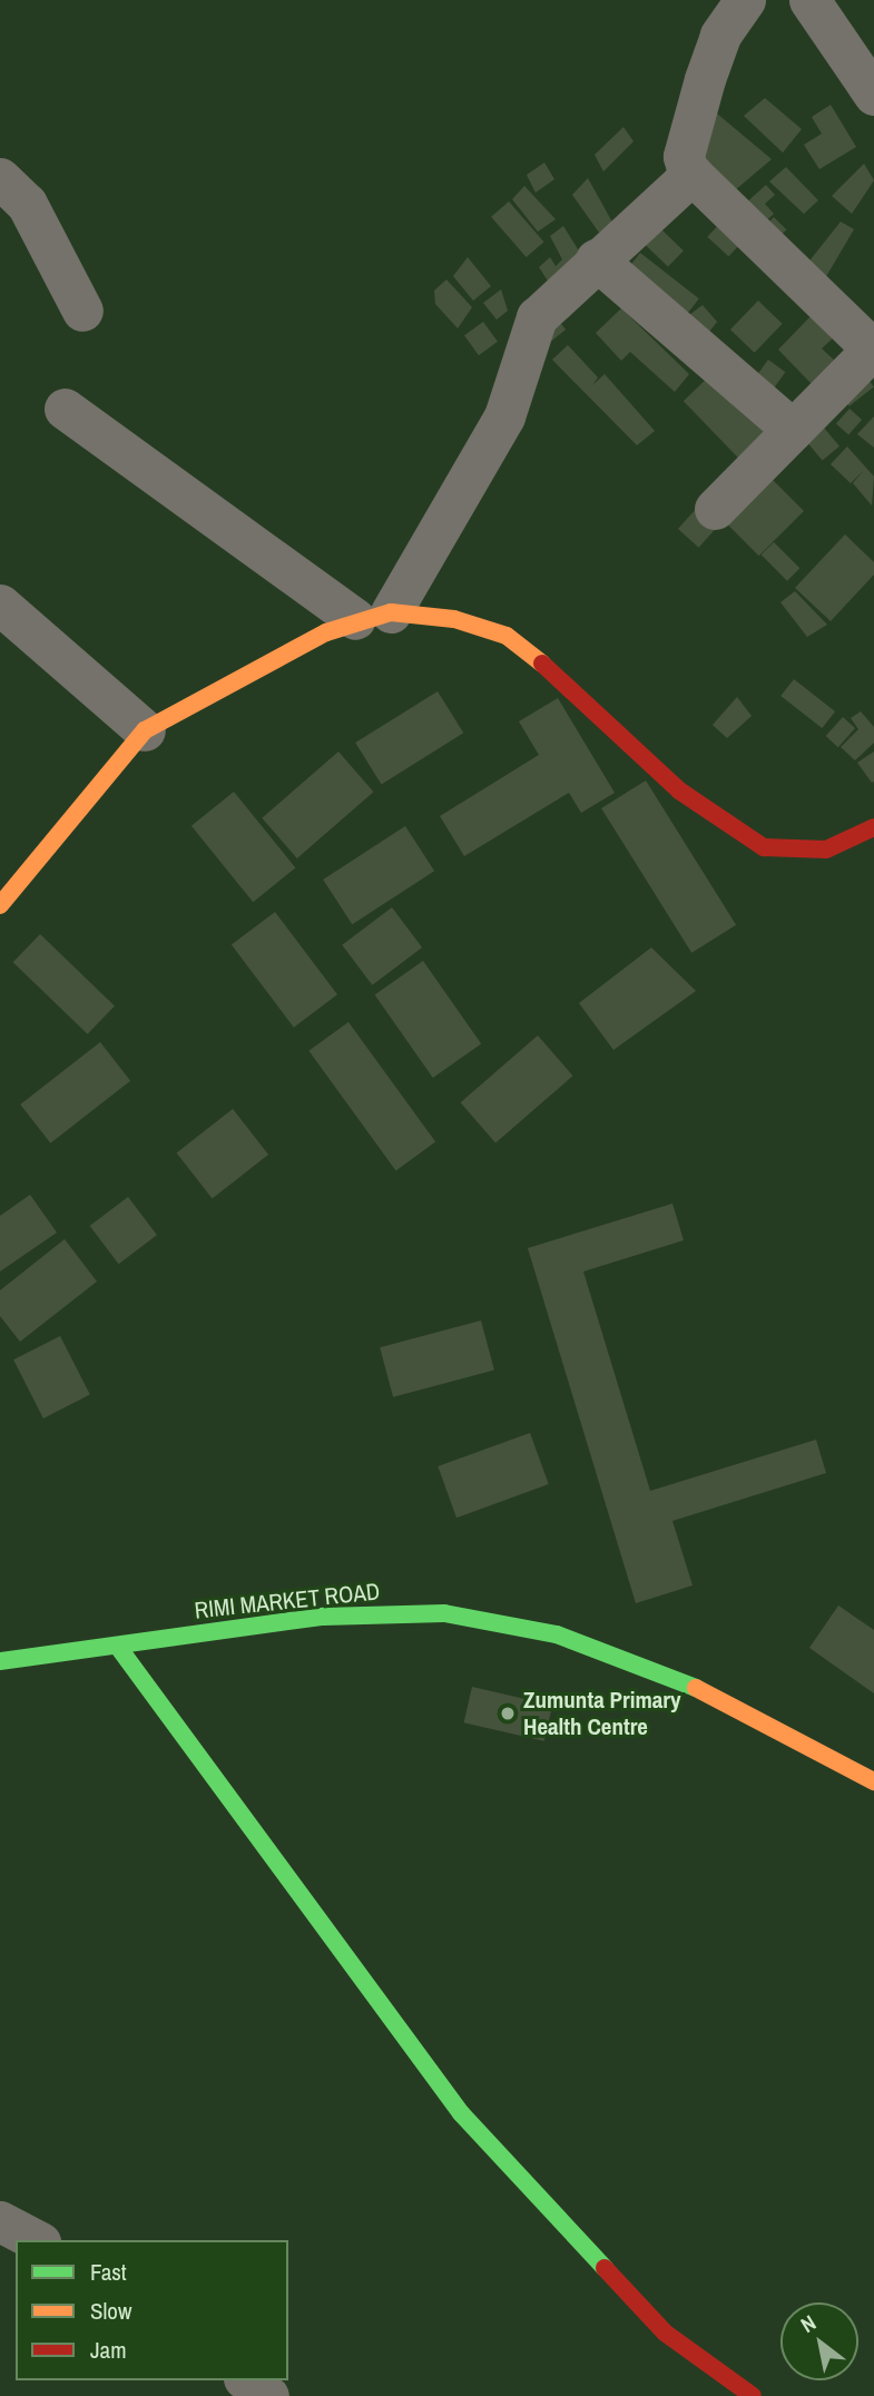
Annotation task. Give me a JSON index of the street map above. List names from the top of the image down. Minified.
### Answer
{"streets":{"street":["RIMI MARKET ROAD"]},"places":["Zumunta Primary Health Centre"],"legend":["Fast","Slow","Jam"],"north":"top left"}
